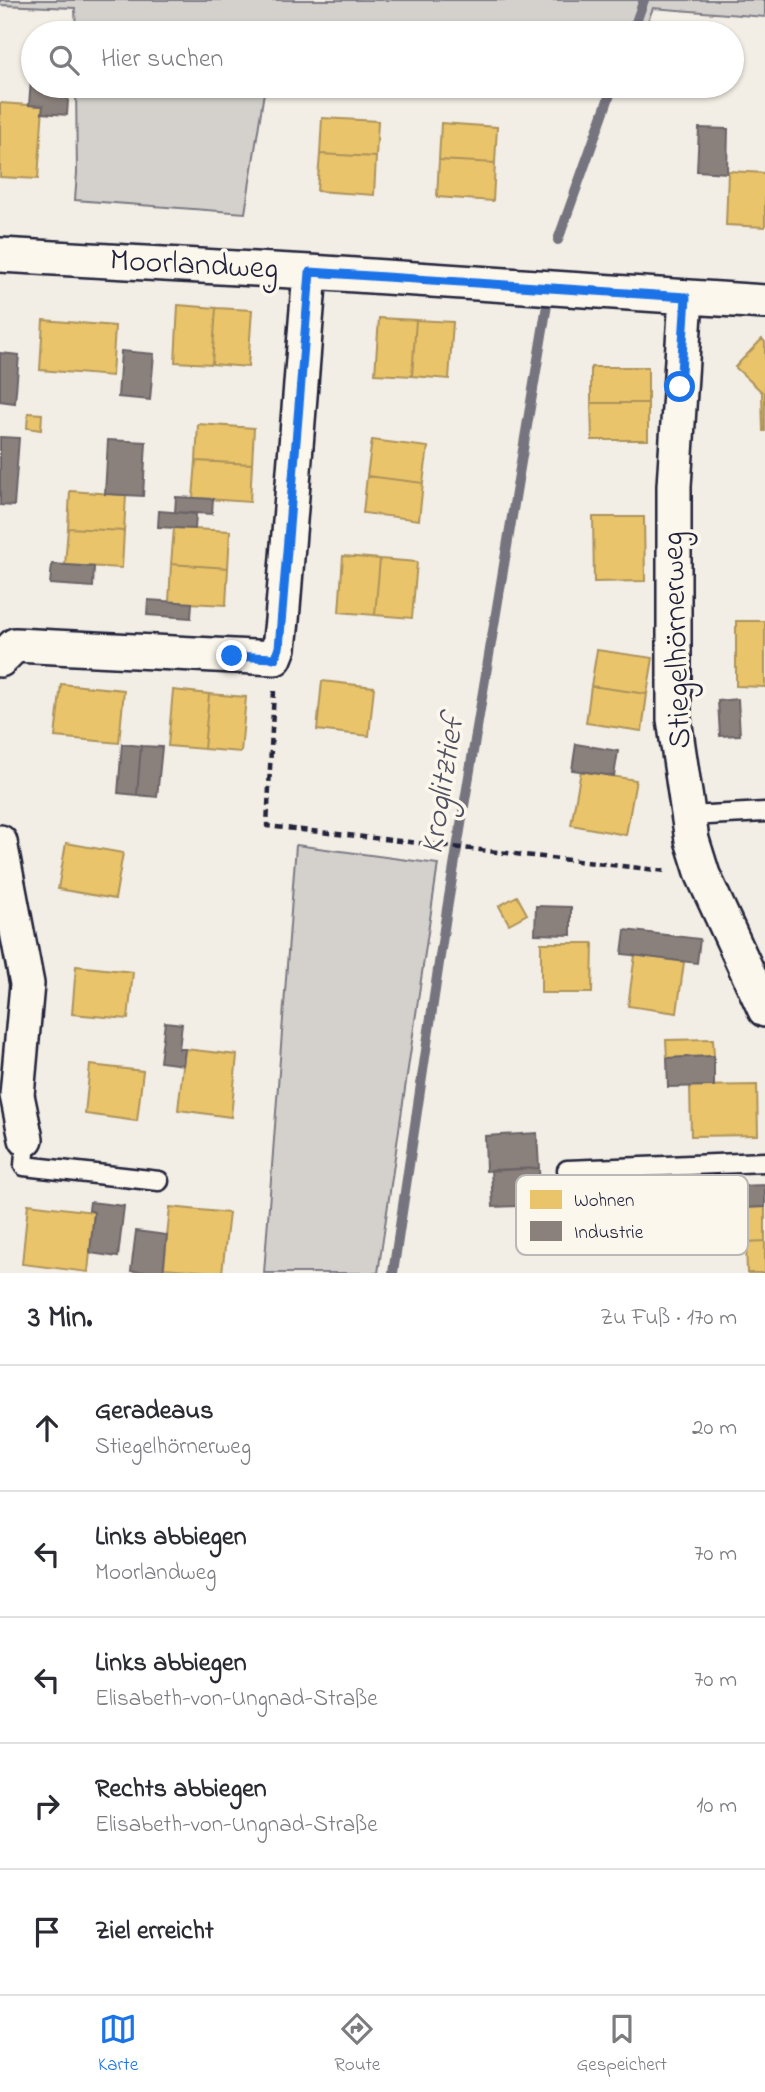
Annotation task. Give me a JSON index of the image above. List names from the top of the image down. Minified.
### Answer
{"streets":{"street":["Moorlandweg","Stiegelhörnerweg"]},"crossings":[["Moorlandweg","Stiegelhörnerweg"]],"water":["Kroglitztief"],"legend":["Wohnen","Industrie"],"page":{"search":"Hier suchen","heading":["3 Min.","Zu Fuß · 170 m"],"list":[["Geradeaus","Stiegelhörnerweg","20 m"],["Links abbiegen","Moorlandweg","70 m"],["Links abbiegen","Elisabeth-von-Ungnad-Straße","70 m"],["Rechts abbiegen","Elisabeth-von-Ungnad-Straße","10 m"],"Ziel erreicht"],"nav":["Karte","Route","Gespeichert"]}}
